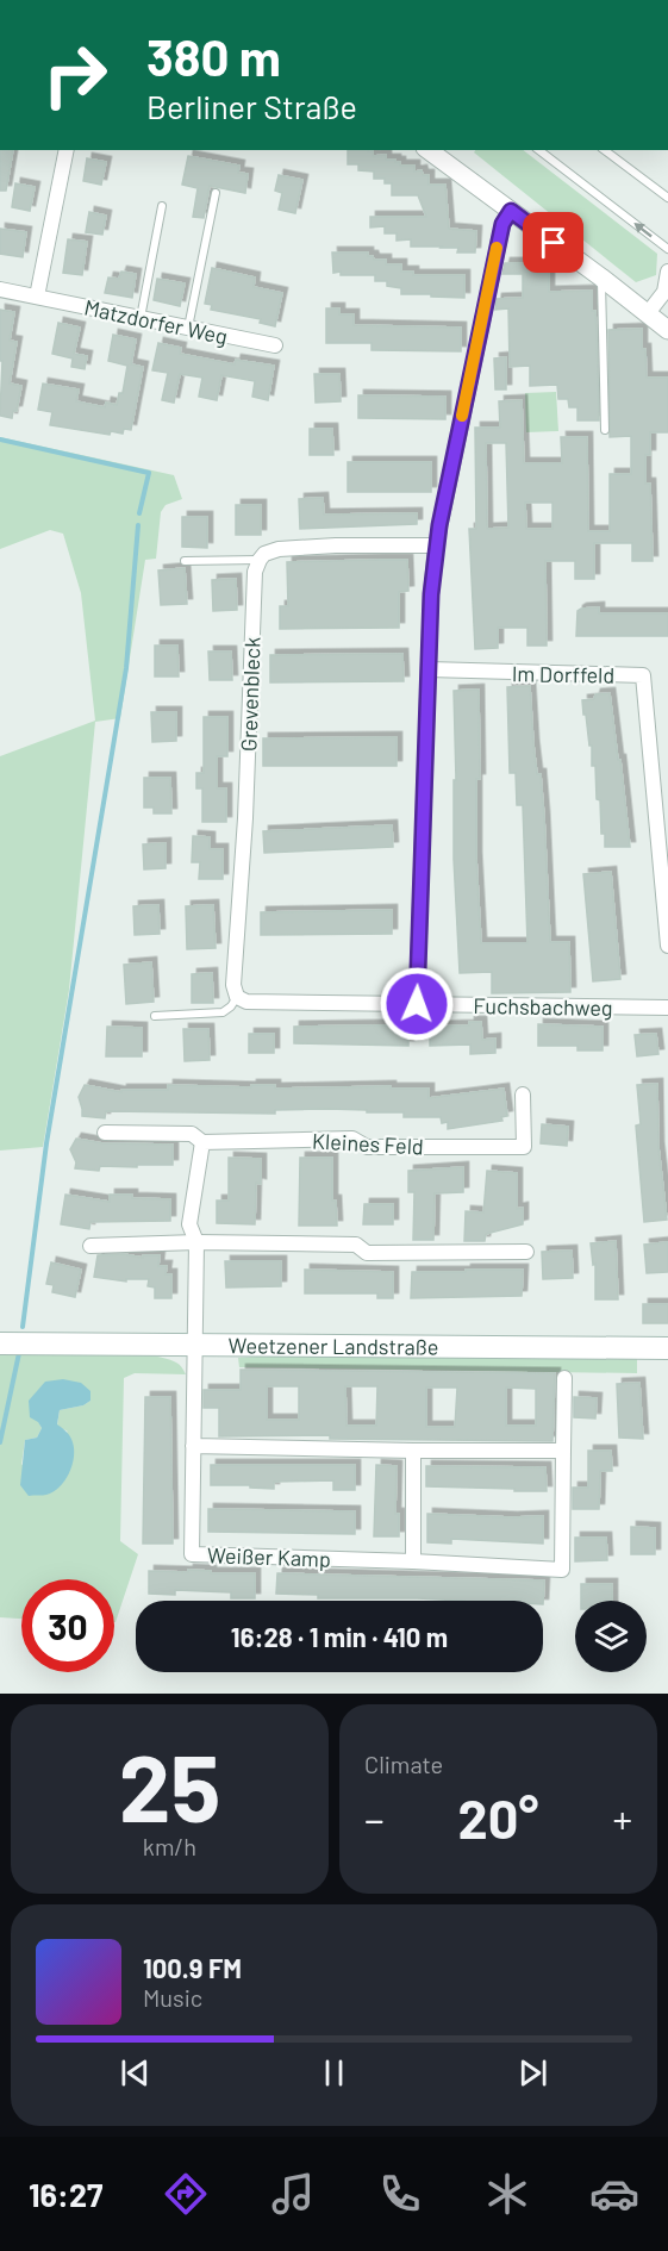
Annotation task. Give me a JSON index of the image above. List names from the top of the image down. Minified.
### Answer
{"streets":{"main road":["Weetzener Landstraße"],"street":["Matzdorfer Weg","Im Dorffeld","Grevenbleck","Fuchsbachweg","Kleines Feld","Weißer Kamp"]},"crossings":[["Grevenbleck","Fuchsbachweg"],["Weetzener Landstraße","Weißer Kamp"]],"page":{"turn":["380 m","Berliner Straße"],"limit":"30","trip":"16:28 · 1 min · 410 m","tile":[["25","km/h"],"Climate"],"heat":["−","20°","+"],"song":["100.9 FM","Music"],"tabs":"16:27"}}
